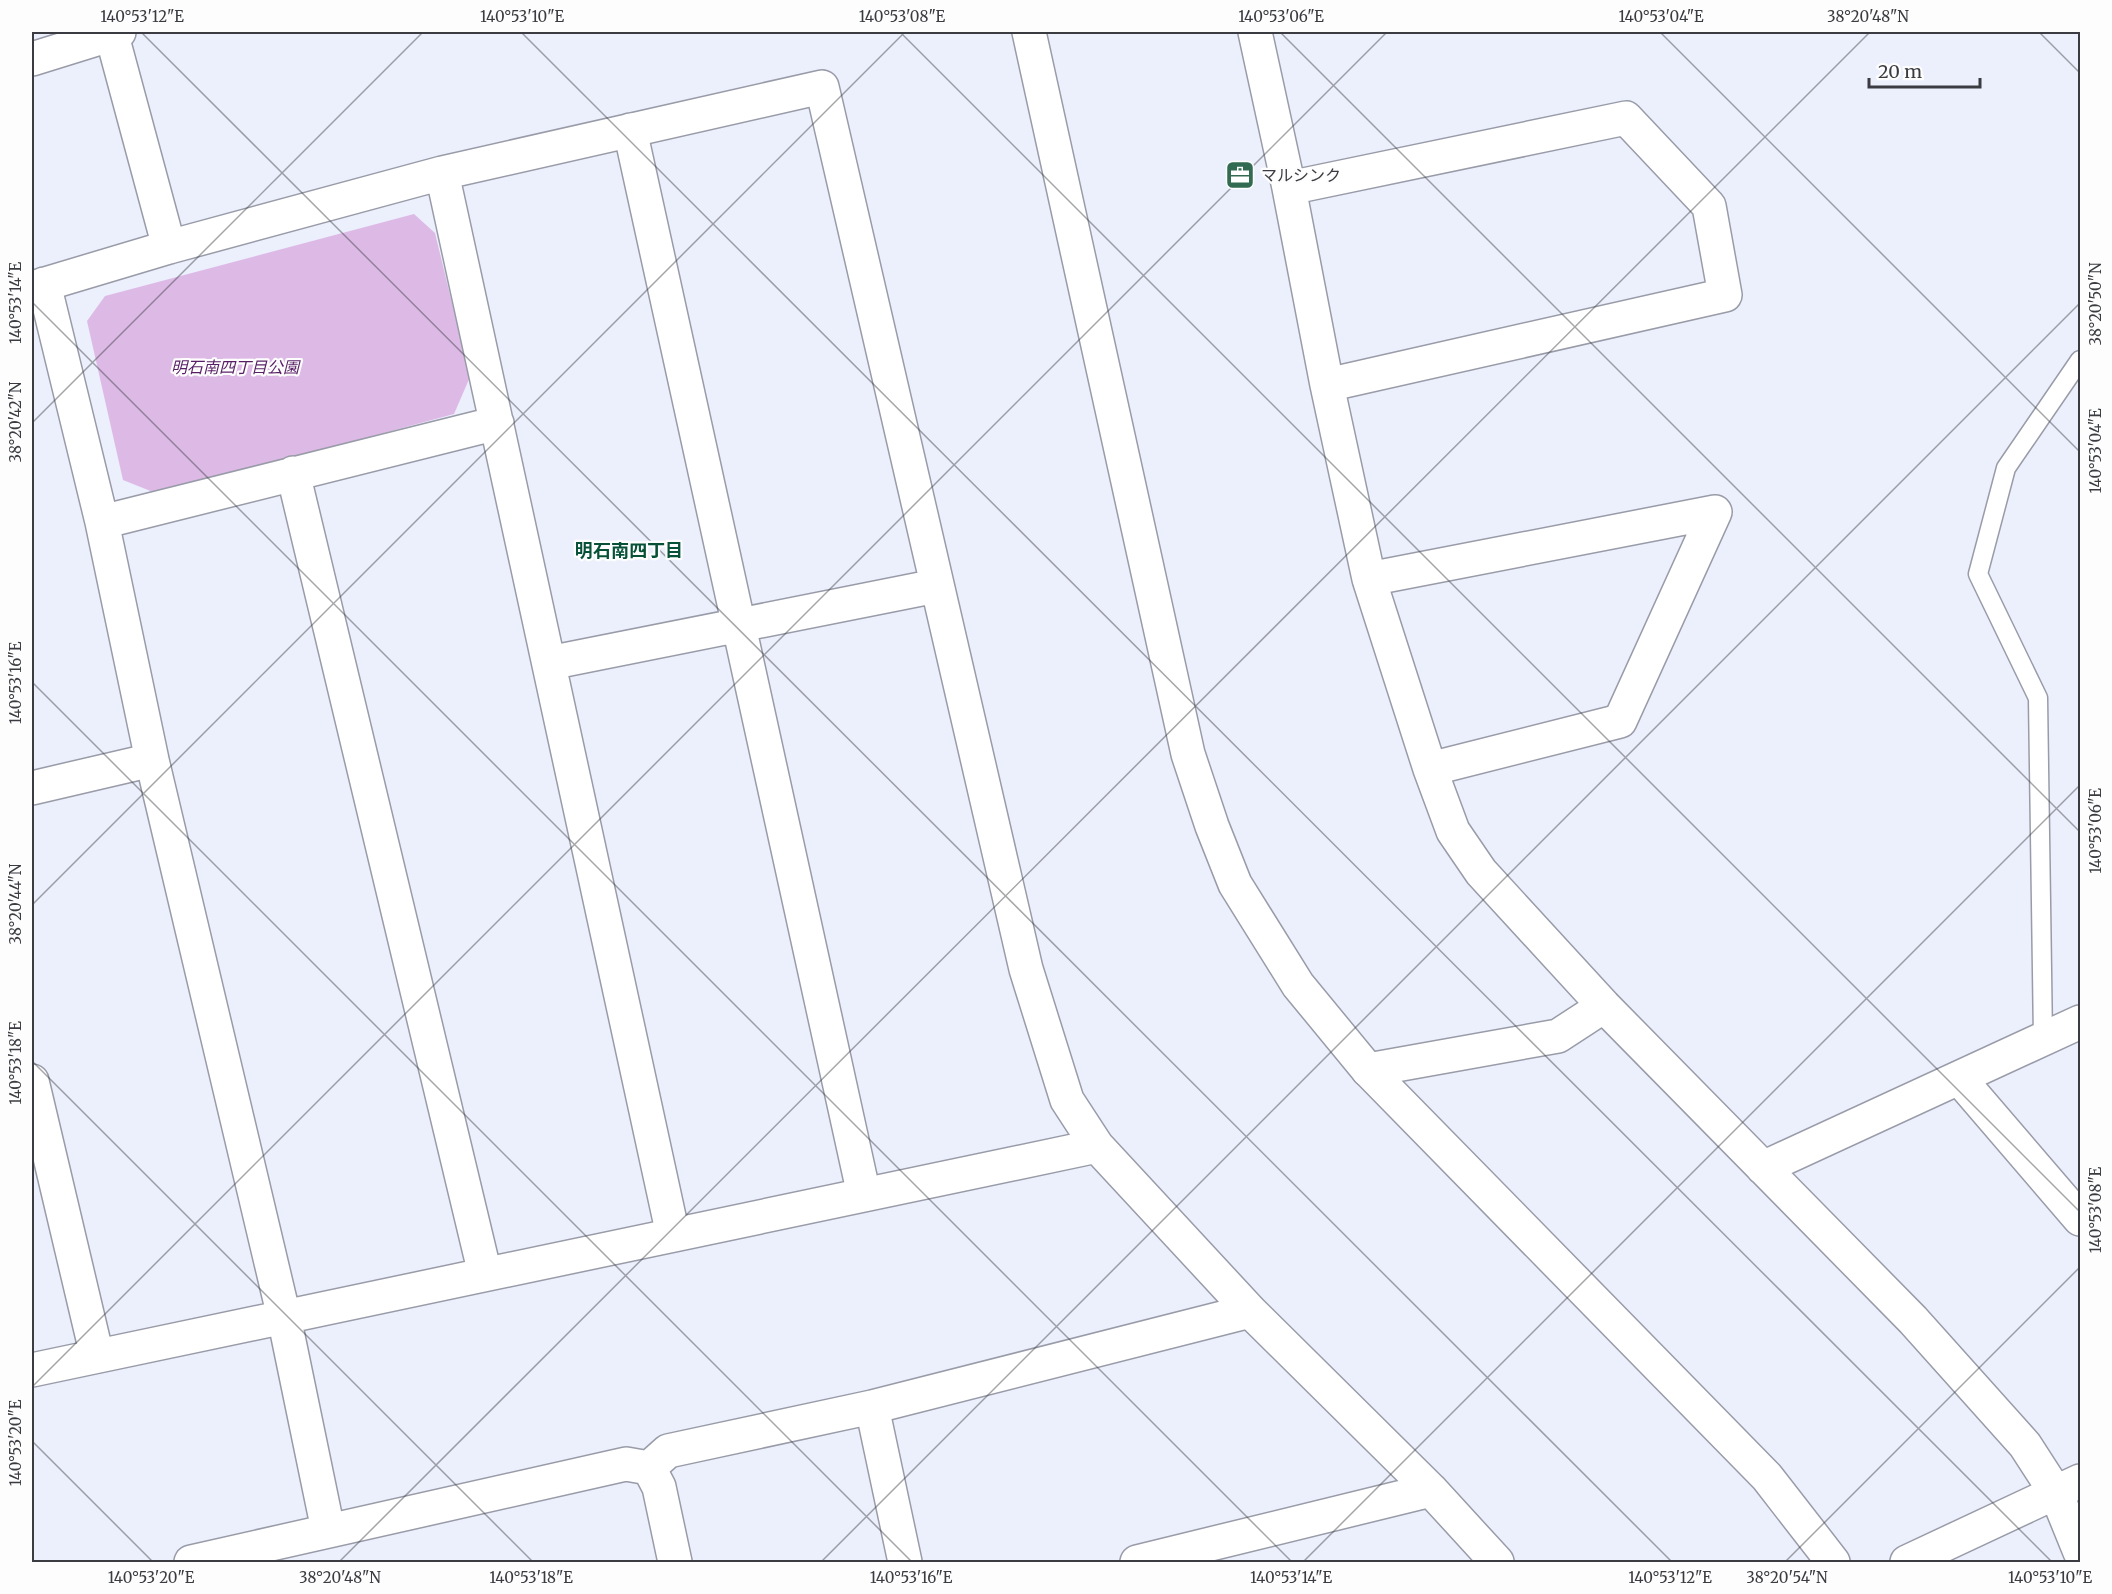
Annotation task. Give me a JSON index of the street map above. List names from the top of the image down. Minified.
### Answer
{"districts":["明石南四丁目"],"parks":["明石南四丁目公園"],"places":{"office":["マルシンク"]},"scale_bar":"20 m","coordinates":["140°53'12\"E","140°53'10\"E","140°53'08\"E","140°53'06\"E","140°53'04\"E","38°20'48\"N","140°53'14\"E","38°20'50\"N","38°20'42\"N","140°53'16\"E","38°20'44\"N","140°53'18\"E","140°53'20\"E","38°20'54\"N"]}
